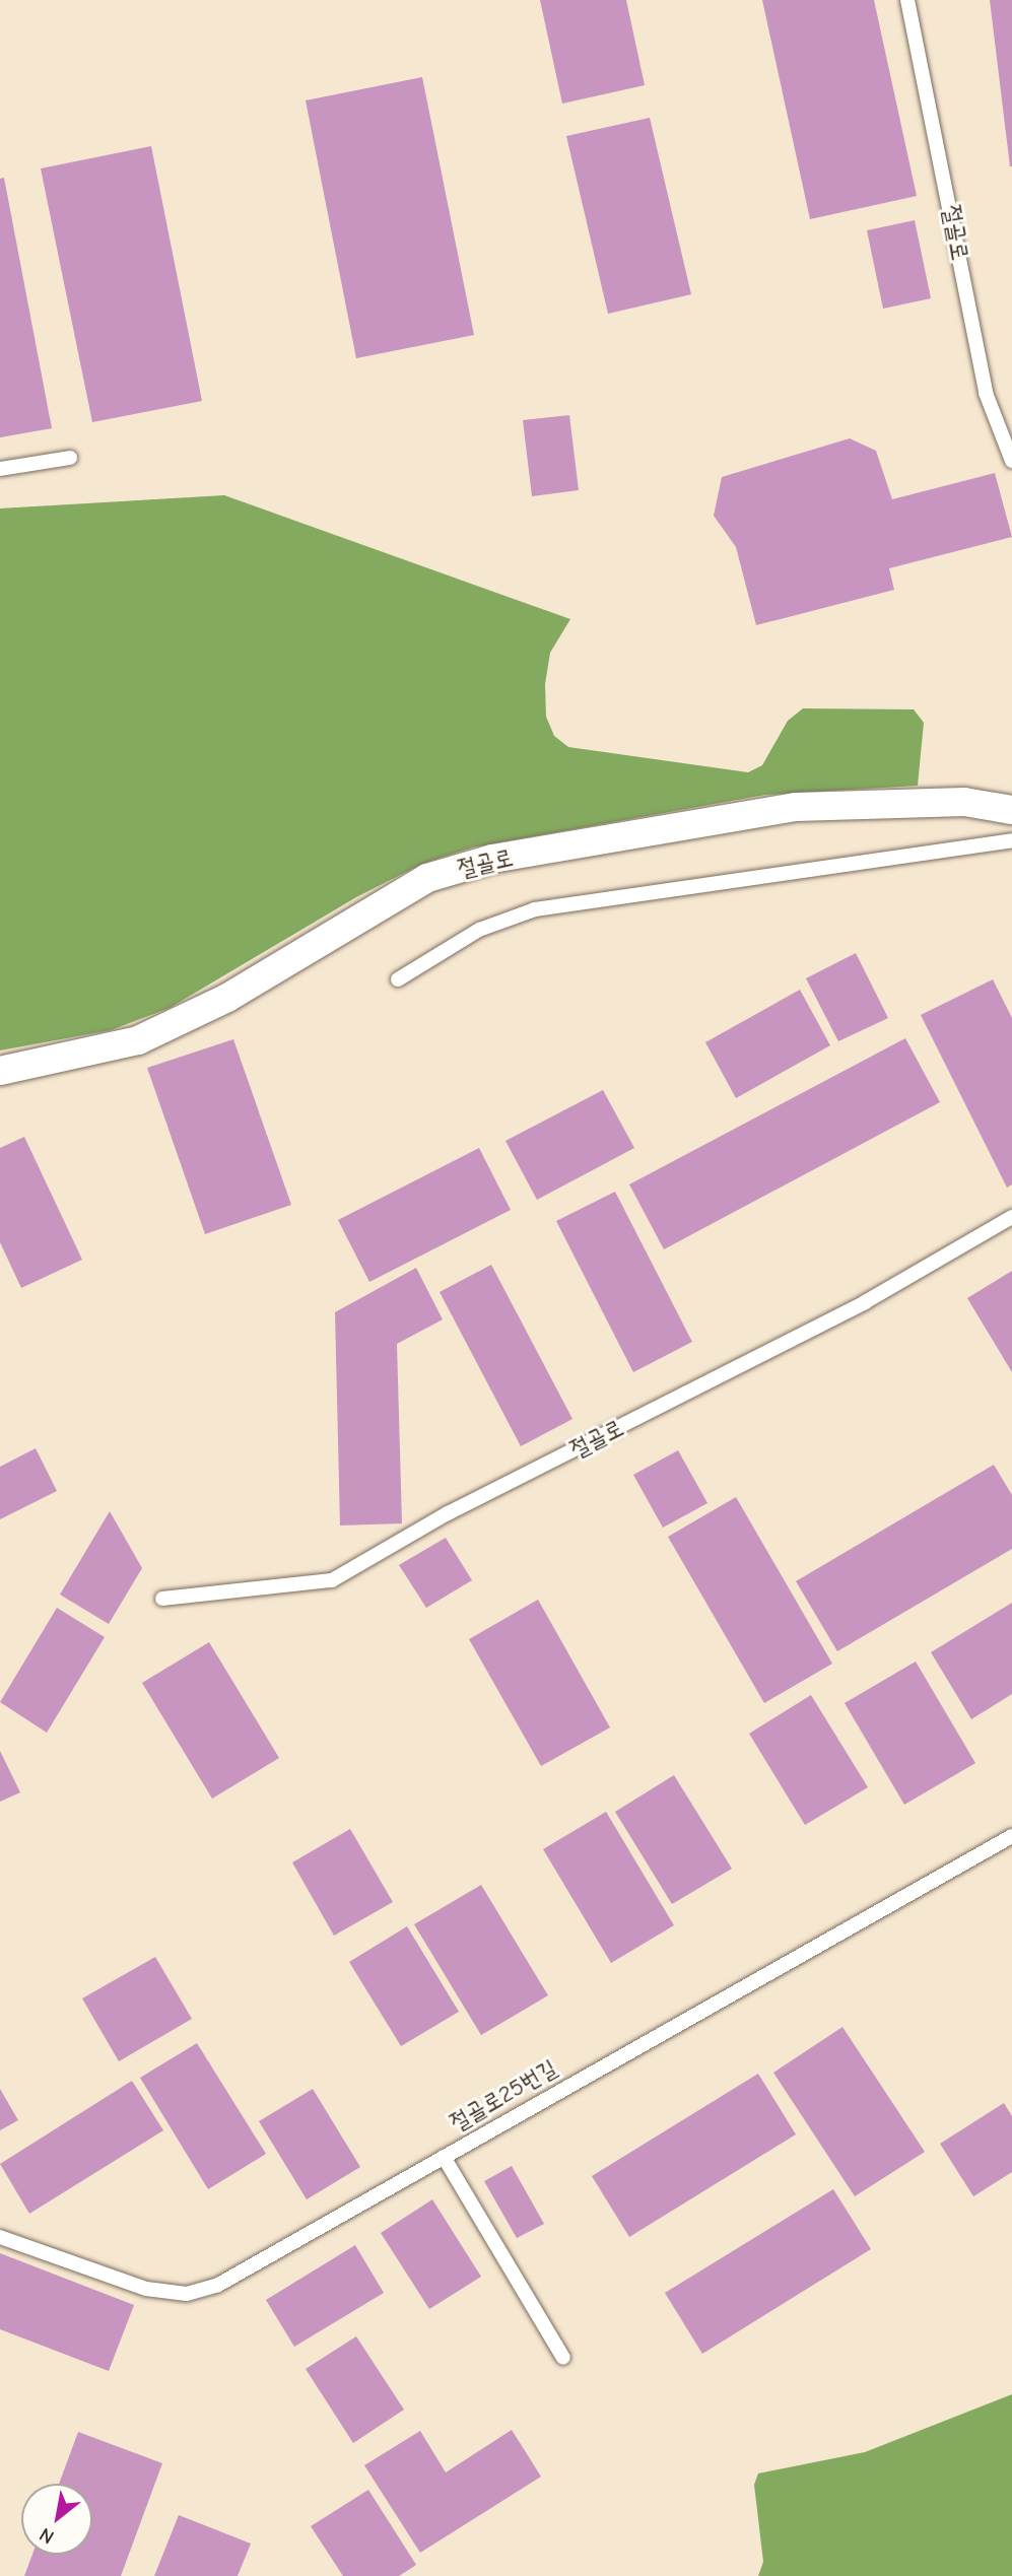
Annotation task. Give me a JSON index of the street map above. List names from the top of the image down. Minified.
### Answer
{"streets":{"street":["절골로"],"lane":["절골로25번길"]},"north":"bottom left"}
